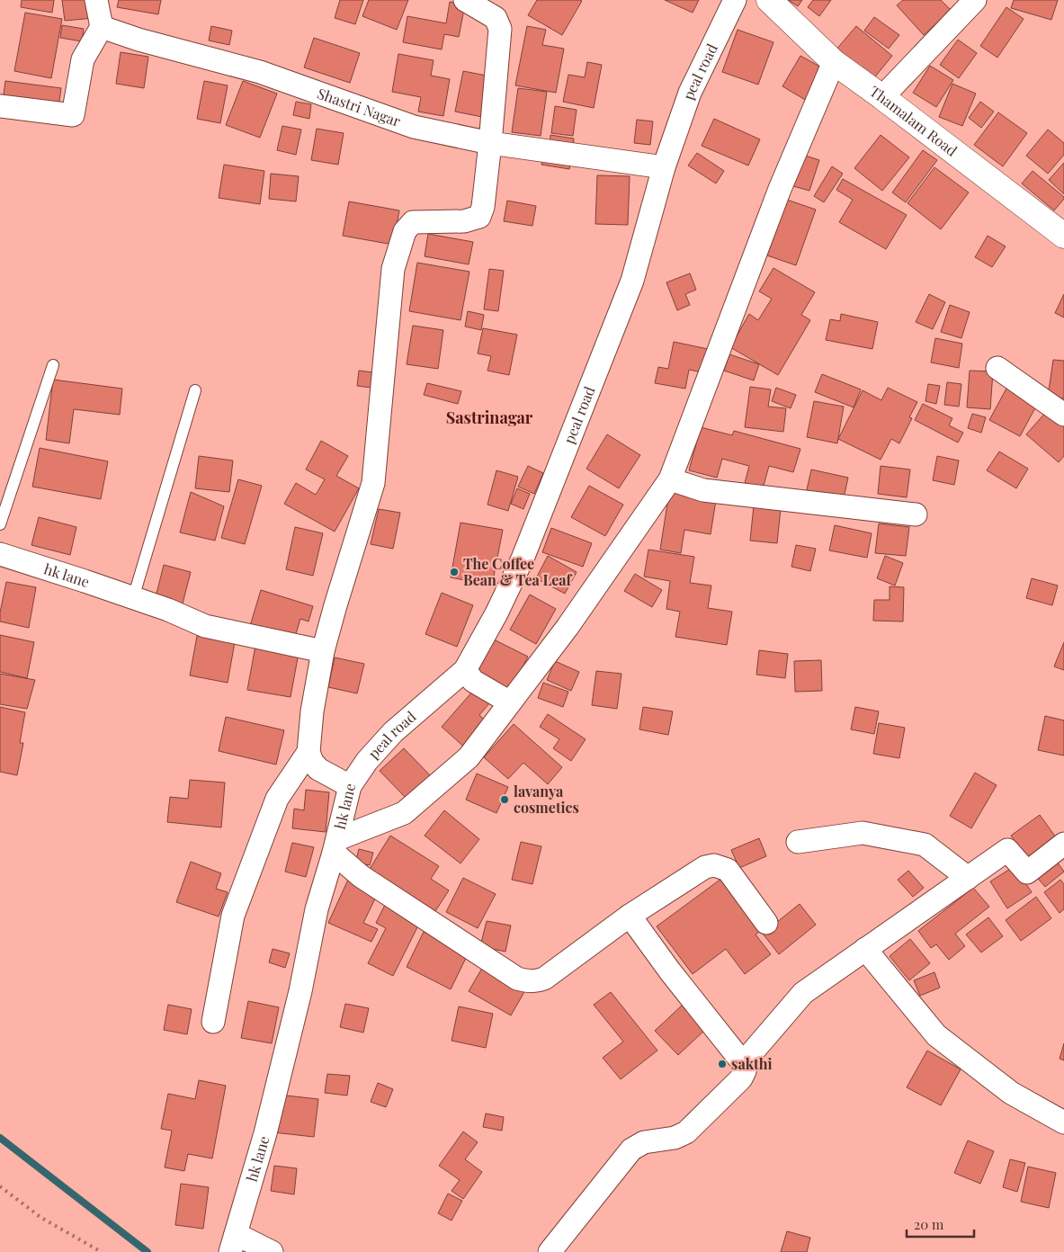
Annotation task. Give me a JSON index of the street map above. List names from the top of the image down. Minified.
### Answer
{"streets":{"street":["peal road","Shastri Nagar","Thamalam Road","hk lane"]},"crossings":[["peal road","Shastri Nagar"],["peal road","hk lane"]],"districts":["Sastrinagar"],"places":["The Coffee Bean & Tea Leaf","lavanya cosmetics","sakthi"],"scale_bar":"20 m"}
